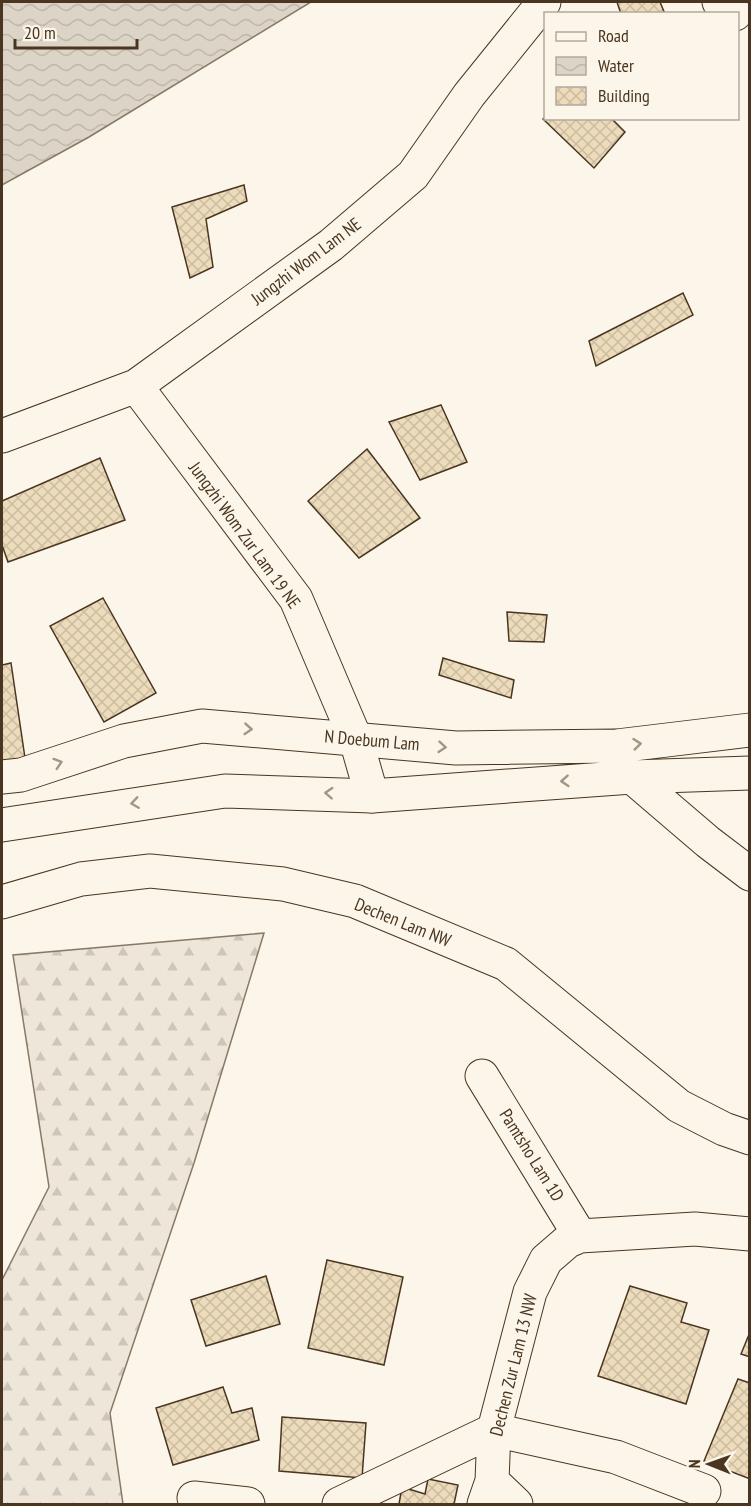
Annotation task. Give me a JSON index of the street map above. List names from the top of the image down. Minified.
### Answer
{"streets":{"street":["Jungzhi Wom Lam NE","Jungzhi Wom Zur Lam 19 NE","N Doebum Lam","Dechen Lam NW","Pamtsho Lam 1D","Dechen Zur Lam 13 NW"]},"crossings":[["Jungzhi Wom Lam NE","Jungzhi Wom Zur Lam 19 NE"],["Jungzhi Wom Zur Lam 19 NE","N Doebum Lam"],["Pamtsho Lam 1D","Dechen Zur Lam 13 NW"]],"legend":["Road","Water","Building"],"scale_bar":"20 m","north":"left"}
